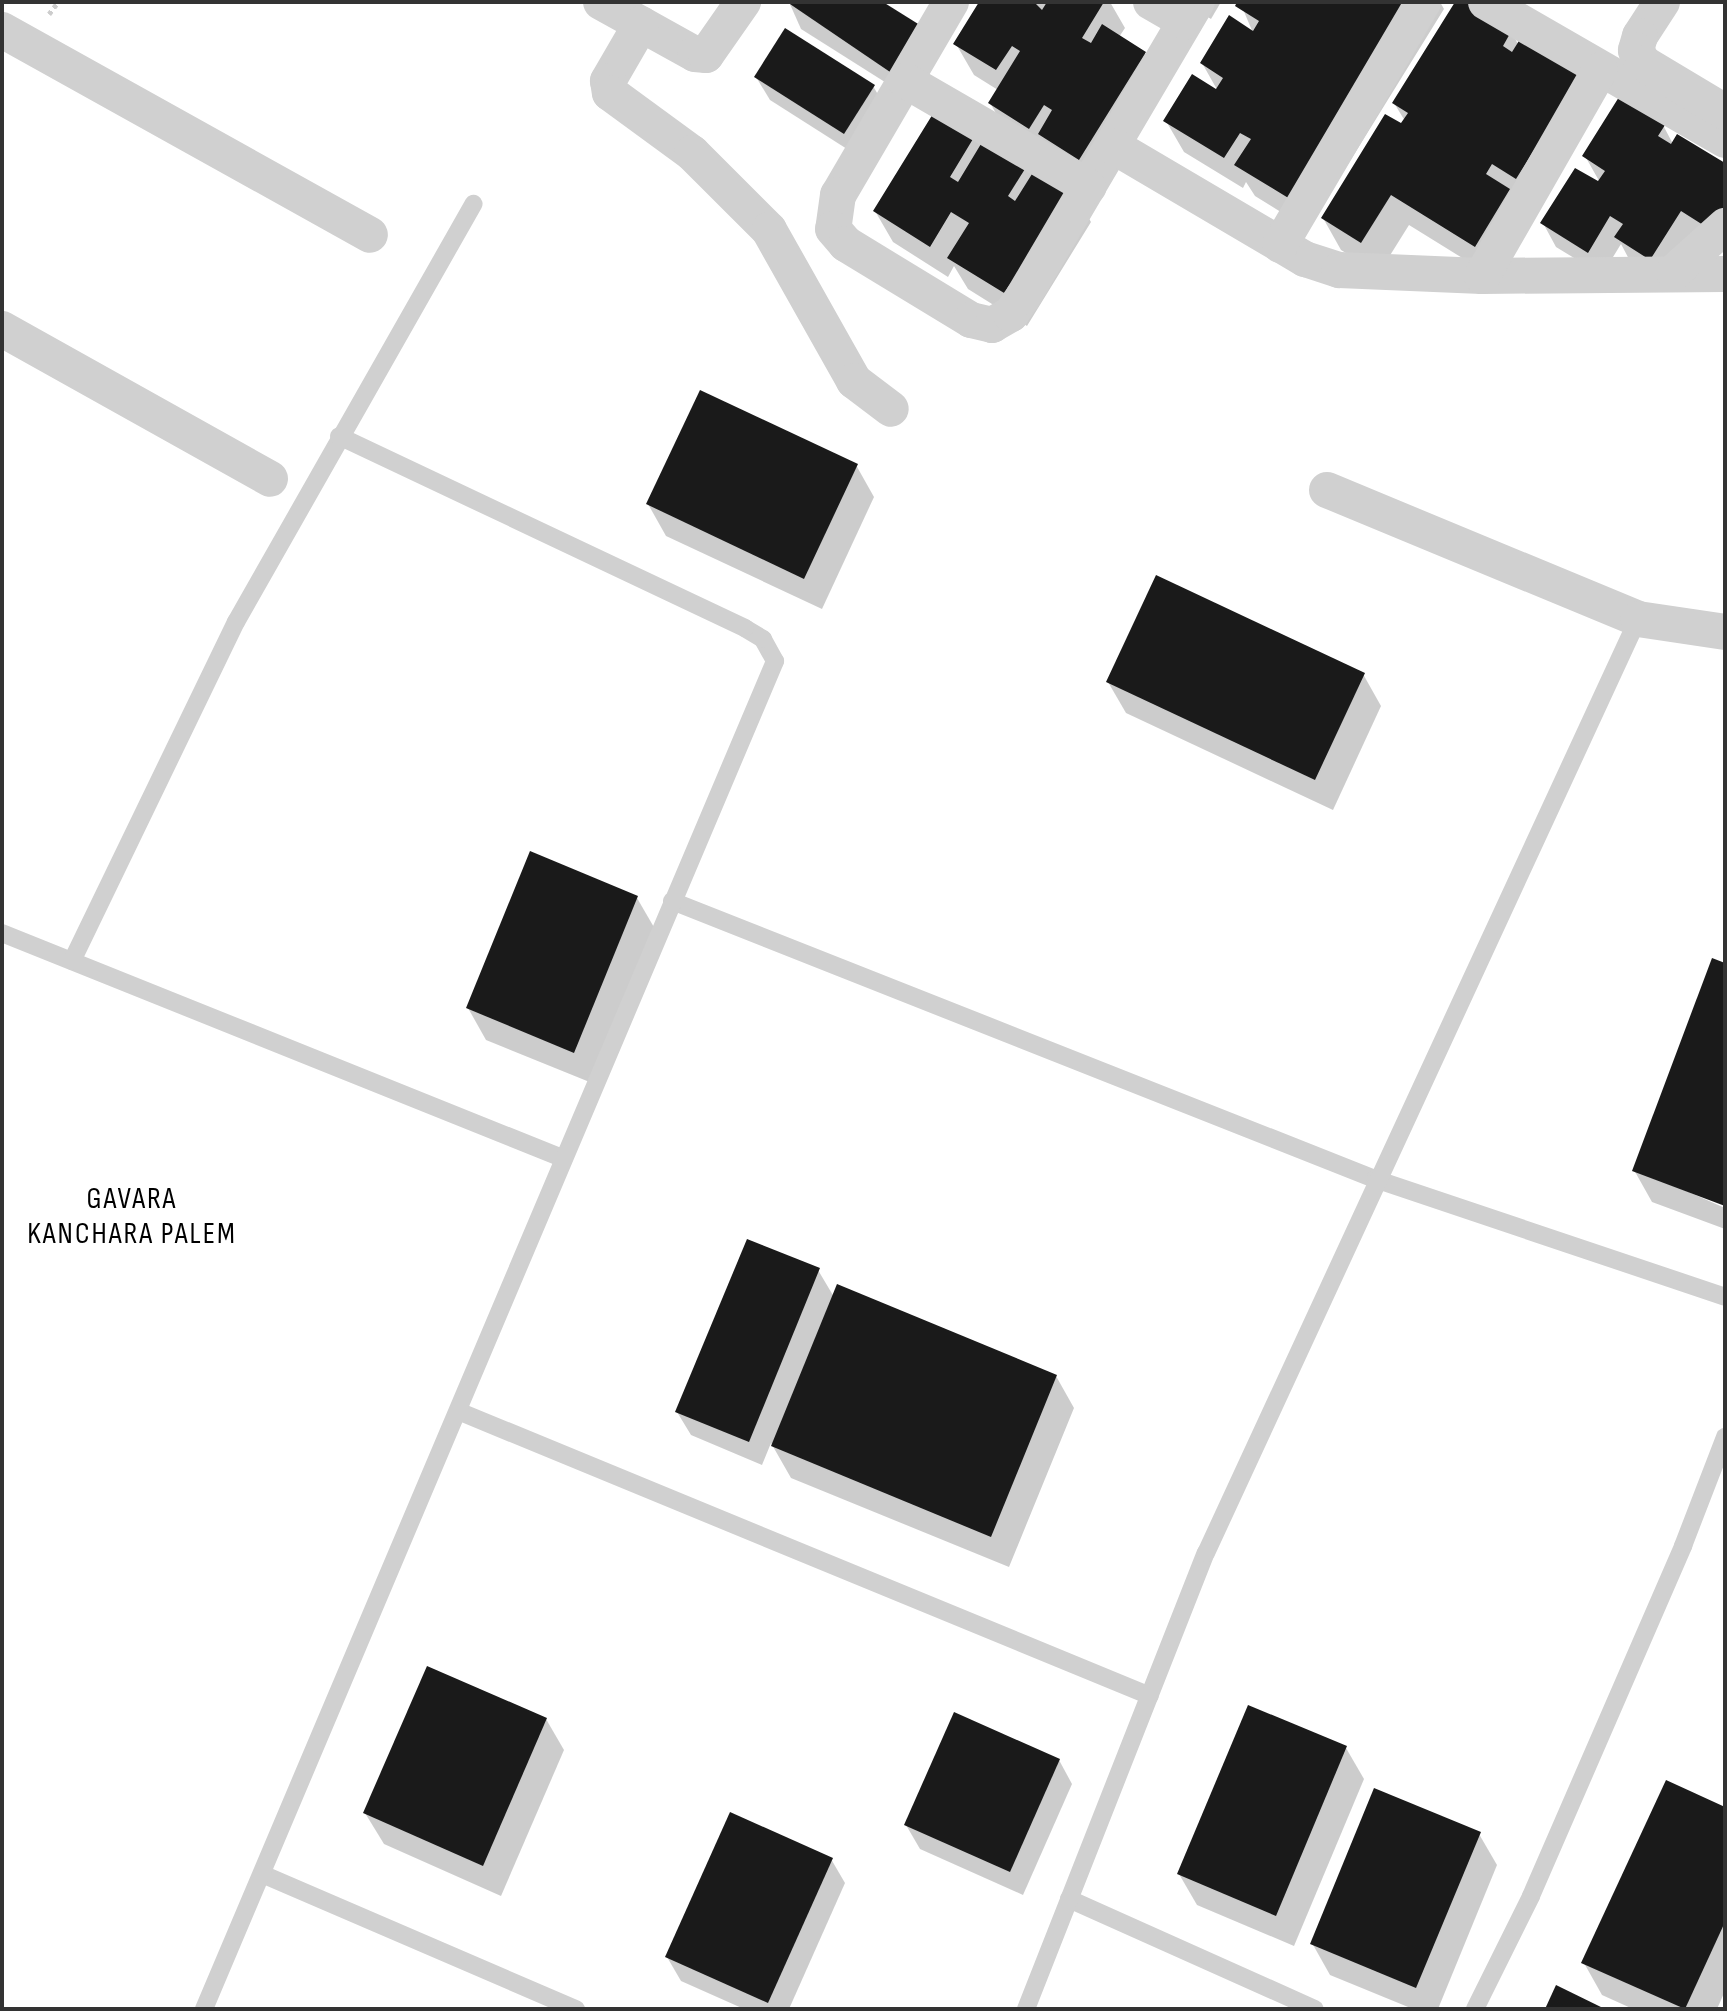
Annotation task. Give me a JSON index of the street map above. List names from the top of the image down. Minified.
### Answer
{"districts":["GAVARA KANCHARA PALEM"]}
